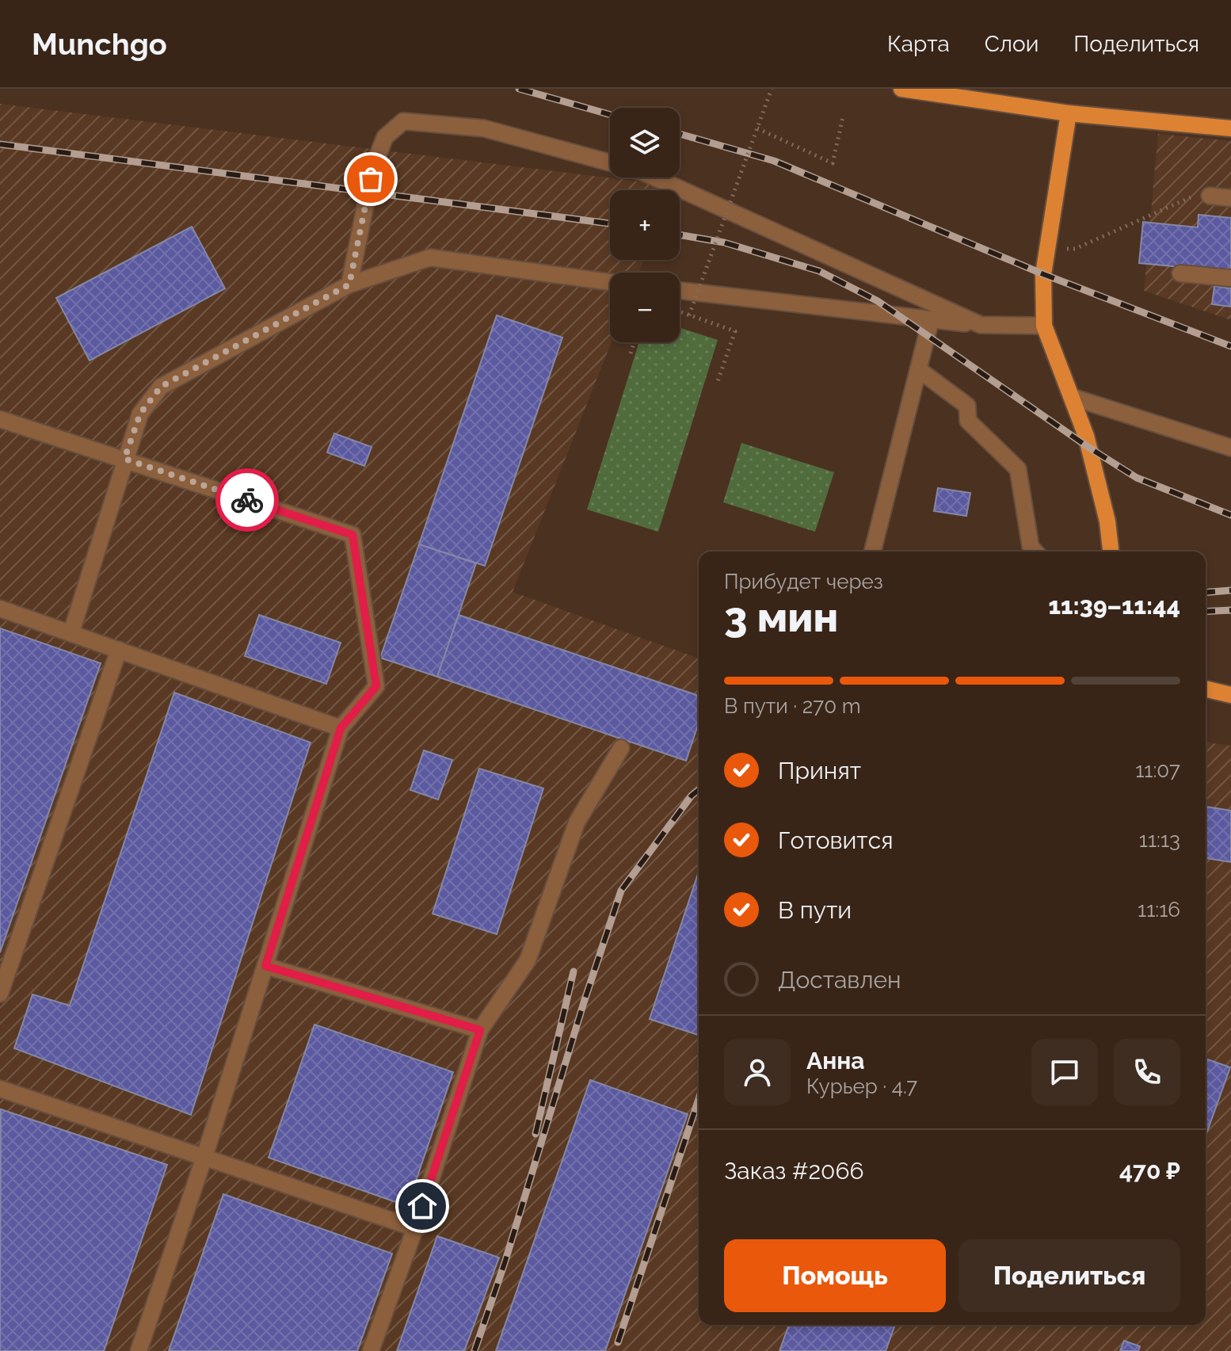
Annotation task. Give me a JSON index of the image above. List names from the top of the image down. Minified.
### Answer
{"page":{"header":"Munchgo","nav":["Карта","Слои","Поделиться"],"map_buttons":["+","−"],"heading":["3 мин","Прибудет через","11:39–11:44"],"panel":["Анна","Курьер · 4.7","Заказ #2066","470 ₽"],"bar":"В пути · 270 m","list":[["Принят","11:07"],["Готовится","11:13"],["В пути","11:16"],"Доставлен"],"buttons":["Помощь","Поделиться"]}}
